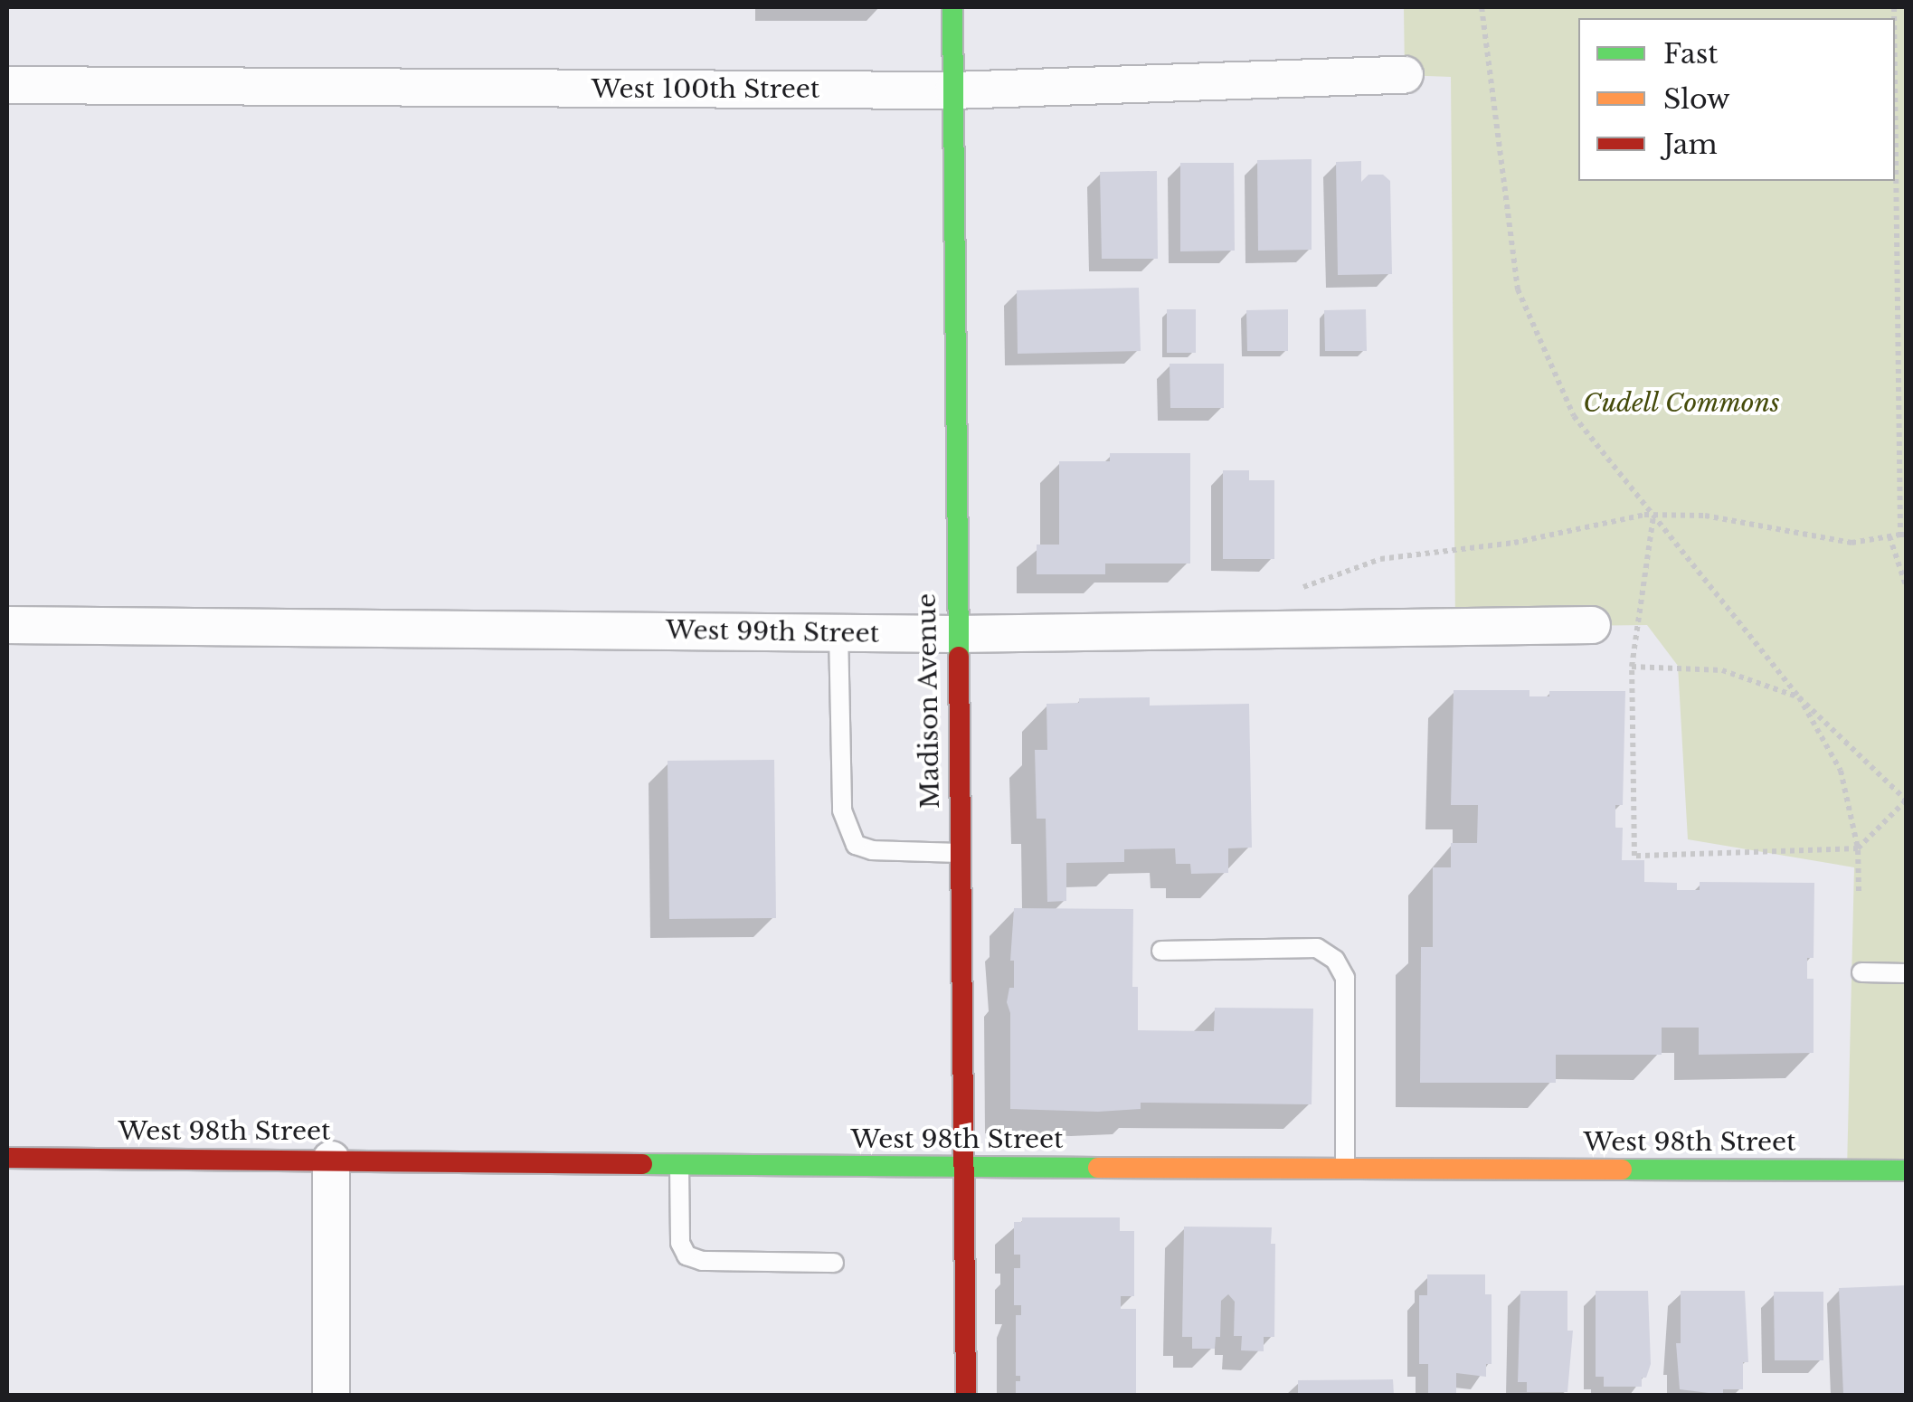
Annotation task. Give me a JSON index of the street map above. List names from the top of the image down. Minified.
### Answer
{"streets":{"street":["West 100th Street","West 99th Street","Madison Avenue","West 98th Street"]},"crossings":[["West 100th Street","Madison Avenue"],["West 99th Street","Madison Avenue"],["Madison Avenue","West 98th Street"]],"parks":["Cudell Commons"],"legend":["Fast","Slow","Jam"]}
